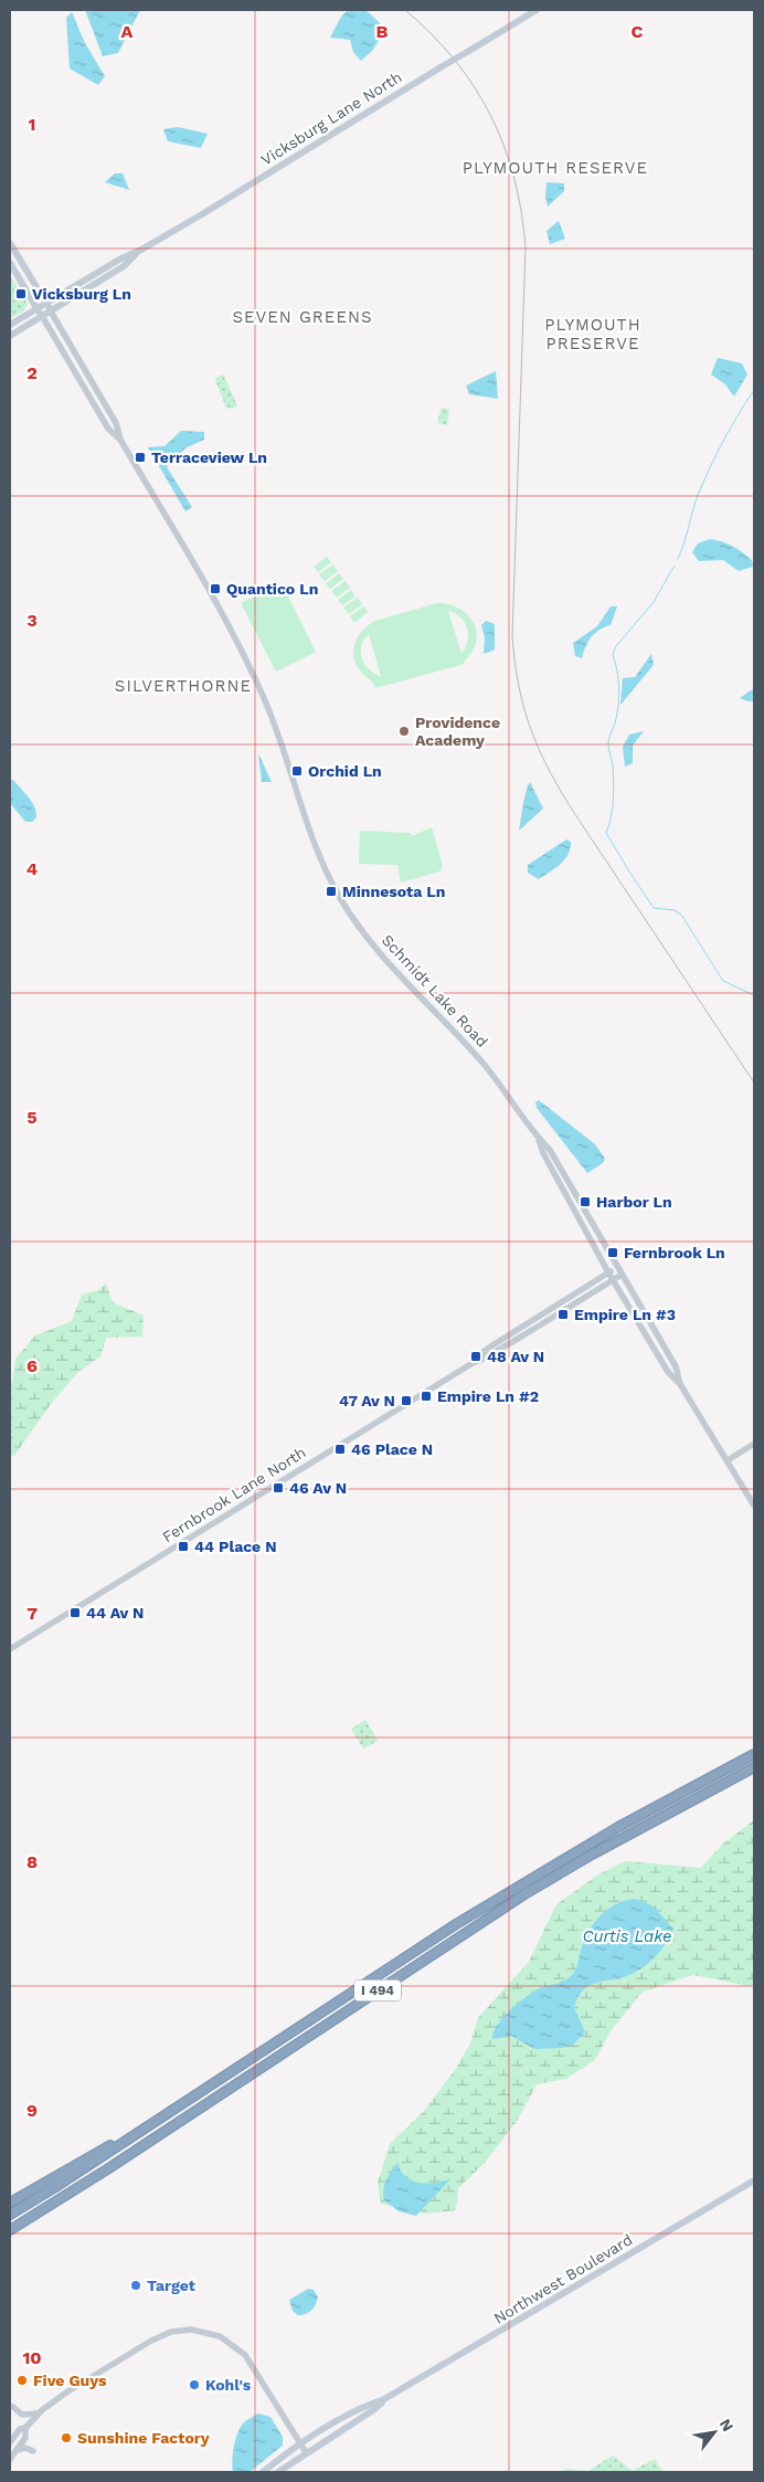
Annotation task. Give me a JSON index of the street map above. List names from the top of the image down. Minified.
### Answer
{"streets":{"highway":["I 494"],"main road":["Vicksburg Lane North","Schmidt Lake Road","Northwest Boulevard"],"street":["Fernbrook Lane North"]},"crossings":[["Vicksburg Lane North","Schmidt Lake Road"],["Schmidt Lake Road","Fernbrook Lane North"]],"districts":["PLYMOUTH RESERVE","SEVEN GREENS","PLYMOUTH PRESERVE","SILVERTHORNE"],"water":["Curtis Lake"],"places":{"transit":["Vicksburg Ln","Terraceview Ln","Quantico Ln","Orchid Ln","Minnesota Ln","Harbor Ln","Fernbrook Ln","Empire Ln #3","48 Av N","Empire Ln #2","47 Av N","46 Place N","46 Av N","44 Place N","44 Av N"],"other":["Providence Academy","Target","Five Guys","Kohl's","Sunshine Factory"]},"north":"top right","grid":{"columns":["A","B","C"],"rows":["1","2","3","4","5","6","7","8","9","10"]}}
